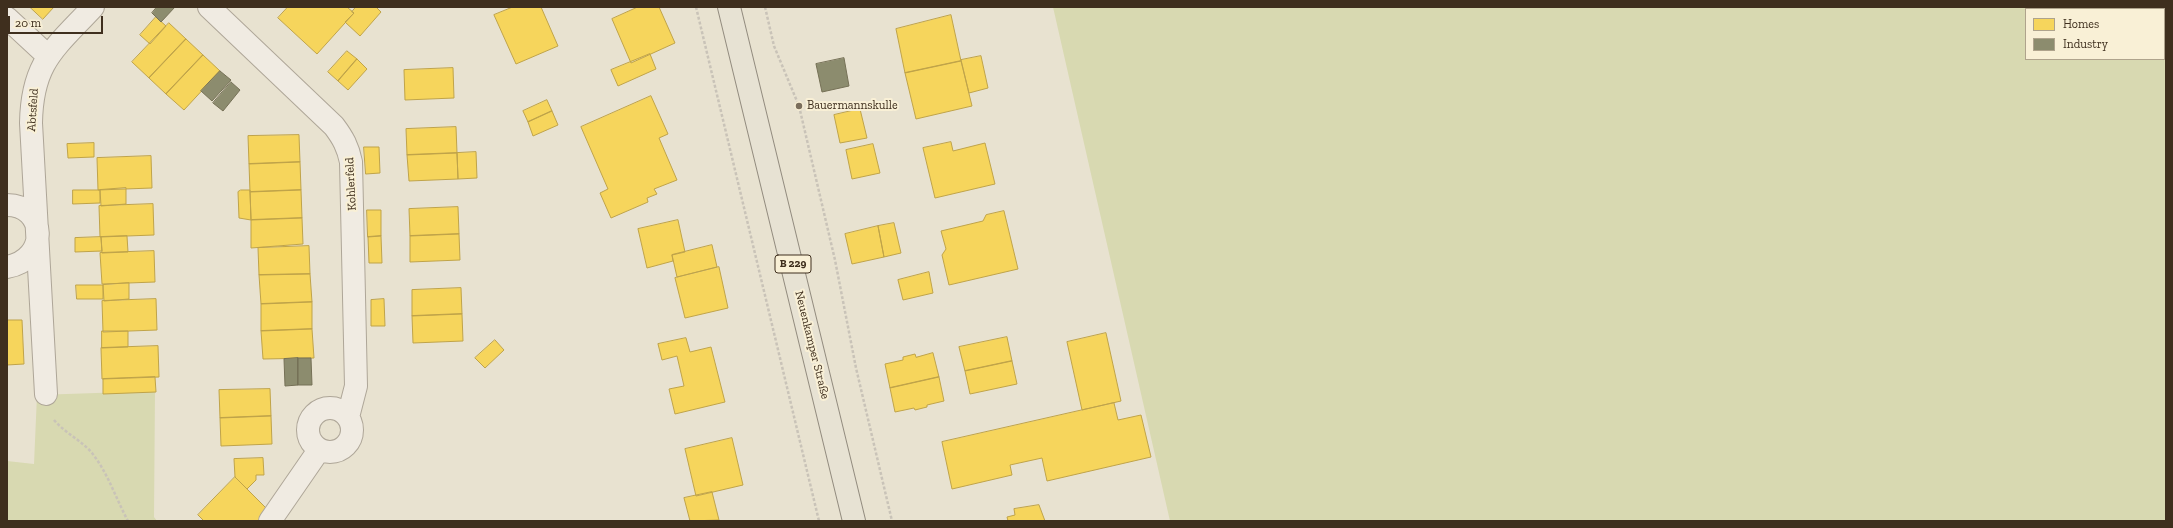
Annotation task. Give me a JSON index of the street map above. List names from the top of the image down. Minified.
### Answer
{"streets":{"main road":["B 229","Neuenkamper Straße"],"street":["Abtsfeld","Kohlerfeld"]},"places":["Bauermannskulle"],"legend":["Homes","Industry"],"scale_bar":"20 m"}
